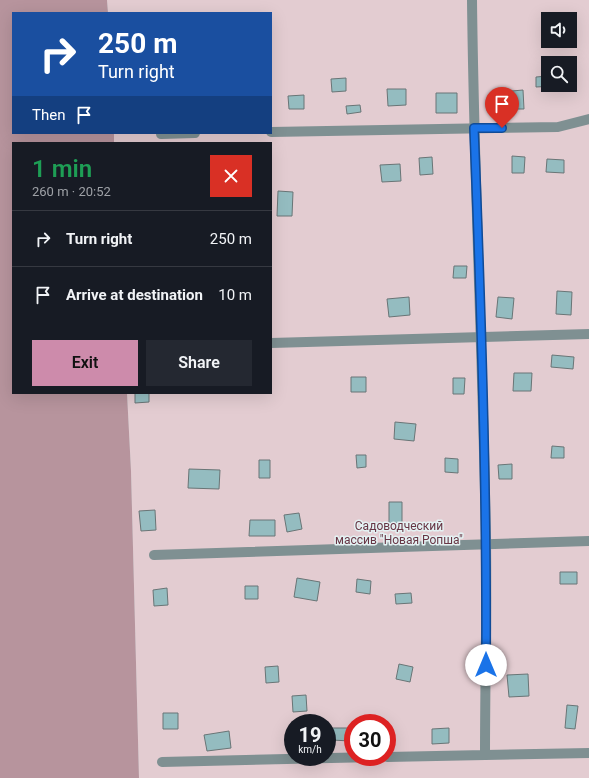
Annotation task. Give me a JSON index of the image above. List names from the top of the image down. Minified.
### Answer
{"parks":["Садоводческий массив \"Новая Ропша\""],"page":{"turn":["250 m","Turn right"],"then":"Then","heading":["1 min","260 m · 20:52"],"list":[{"name":"Turn right","value":"250 m"},{"name":"Arrive at destination","value":"10 m"}],"buttons":["Exit","Share"],"speed":"19 km/h","limit":"30"}}
